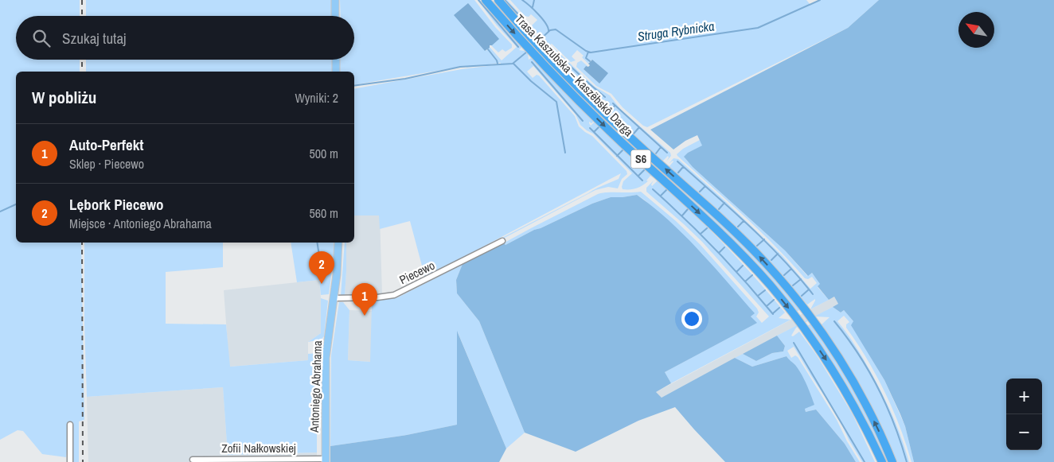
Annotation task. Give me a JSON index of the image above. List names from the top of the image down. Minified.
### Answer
{"streets":{"highway":["Trasa Kaszubska – Kaszëbskô Darga","S6"],"main road":["Antoniego Abrahama"],"street":["Piecewo","Zofii Nałkowskiej"]},"crossings":[["Piecewo","Antoniego Abrahama"],["Antoniego Abrahama","Zofii Nałkowskiej"]],"water":["Struga Rybnicka"],"north":"top left","page":{"search":"Szukaj tutaj","heading":["W pobliżu","Wyniki: 2"],"list":[{"mark":"1","name":"Auto-Perfekt","note":"Sklep · Piecewo","value":"500 m"},{"mark":"2","name":"Lębork Piecewo","note":"Miejsce · Antoniego Abrahama","value":"560 m"}],"pins":["2","1"],"map_buttons":["+","−"]}}
